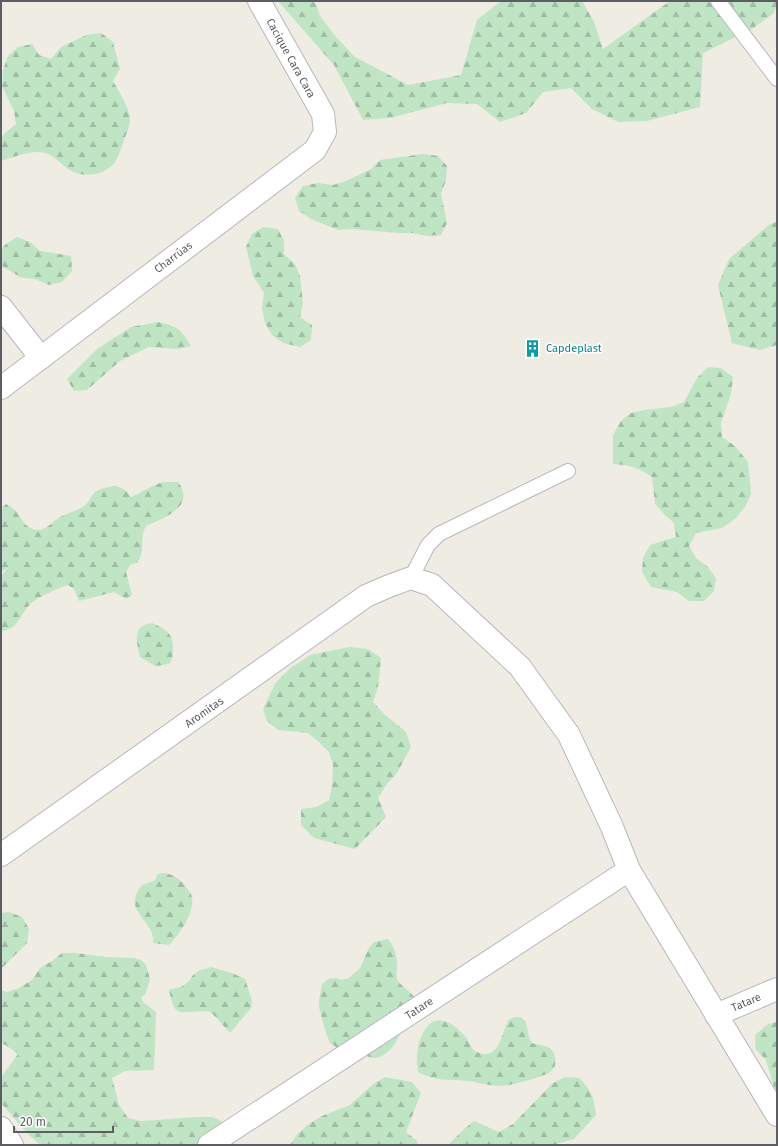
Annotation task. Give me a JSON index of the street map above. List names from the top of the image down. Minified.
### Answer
{"streets":{"street":["Cacique Cara Cara","Charrúas","Aromitas","Tatare"]},"crossings":[["Cacique Cara Cara","Charrúas"]],"places":{"building":["Capdeplast"]},"scale_bar":"20 m"}
